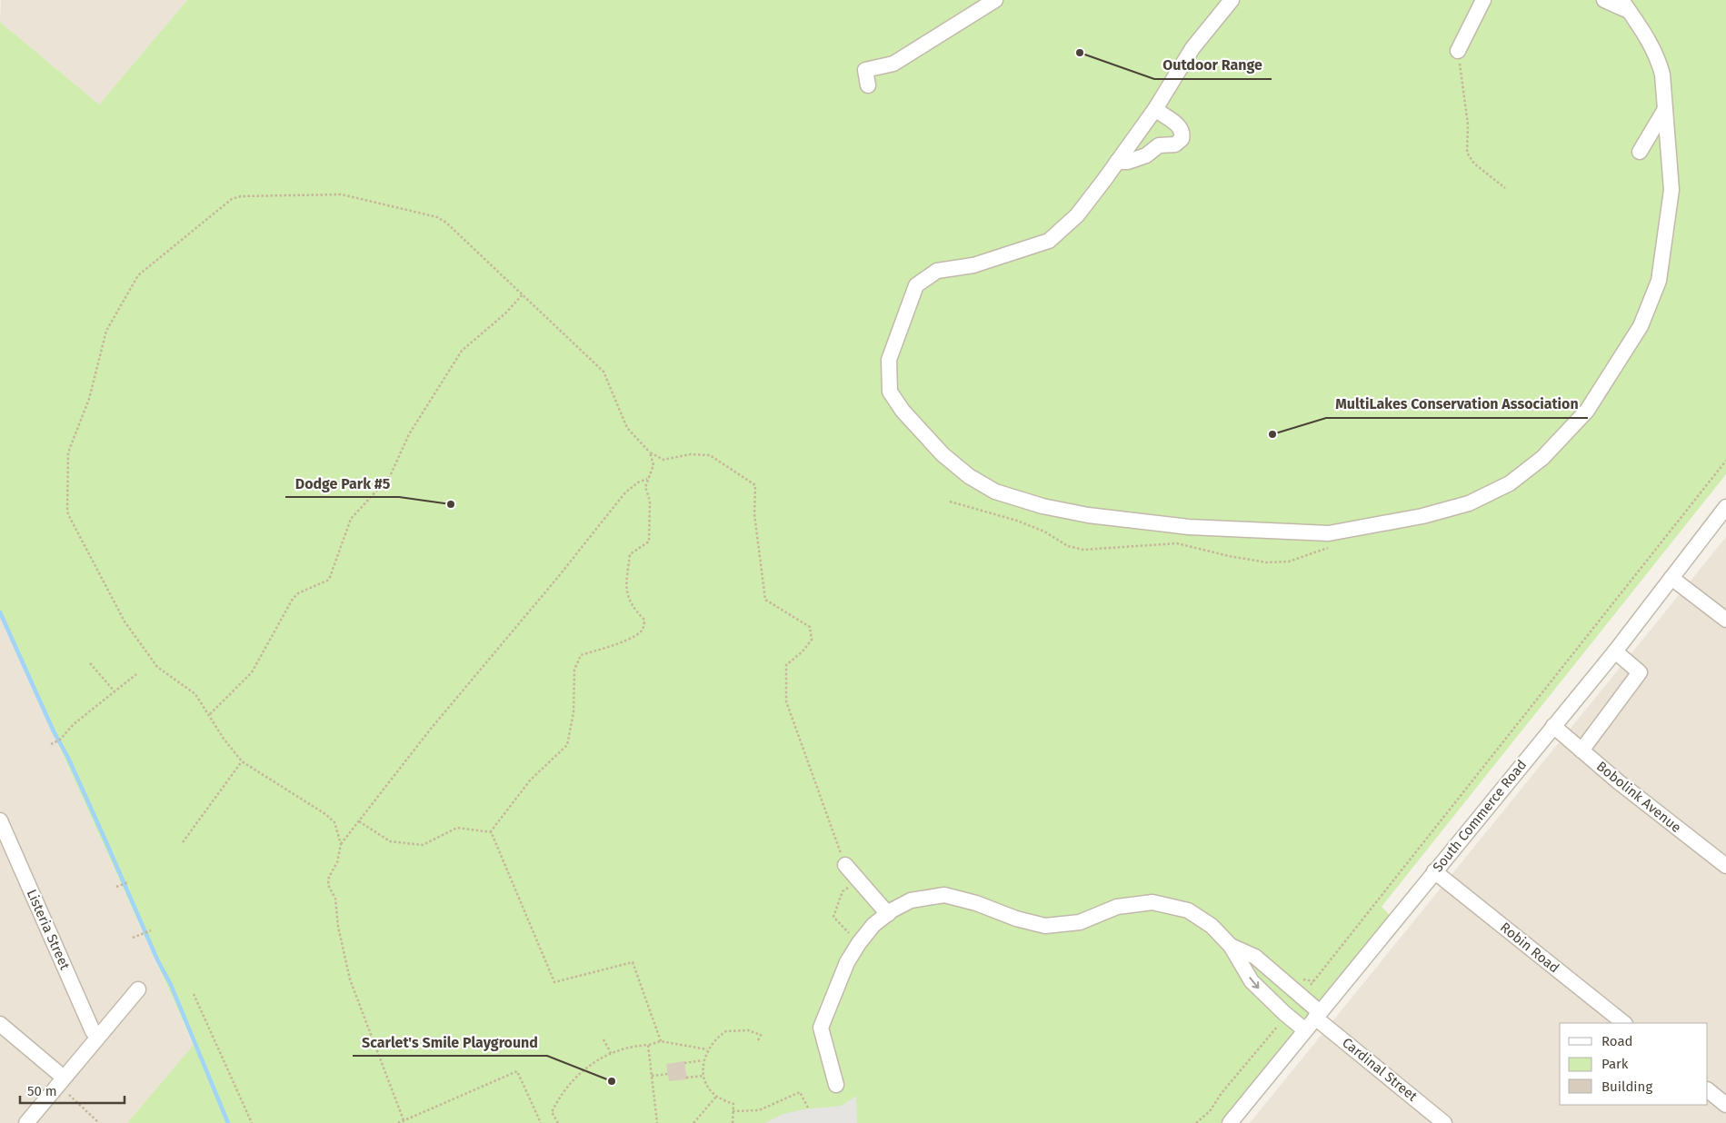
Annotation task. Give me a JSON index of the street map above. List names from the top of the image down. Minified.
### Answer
{"streets":{"street":["Bobolink Avenue","South Commerce Road","Listeria Street","Robin Road","Cardinal Street"]},"crossings":[["Bobolink Avenue","South Commerce Road"],["South Commerce Road","Robin Road"],["South Commerce Road","Cardinal Street"]],"places":["Outdoor Range","MultiLakes Conservation Association","Dodge Park #5","Scarlet's Smile Playground"],"legend":["Road","Park","Building"],"scale_bar":"50 m"}
